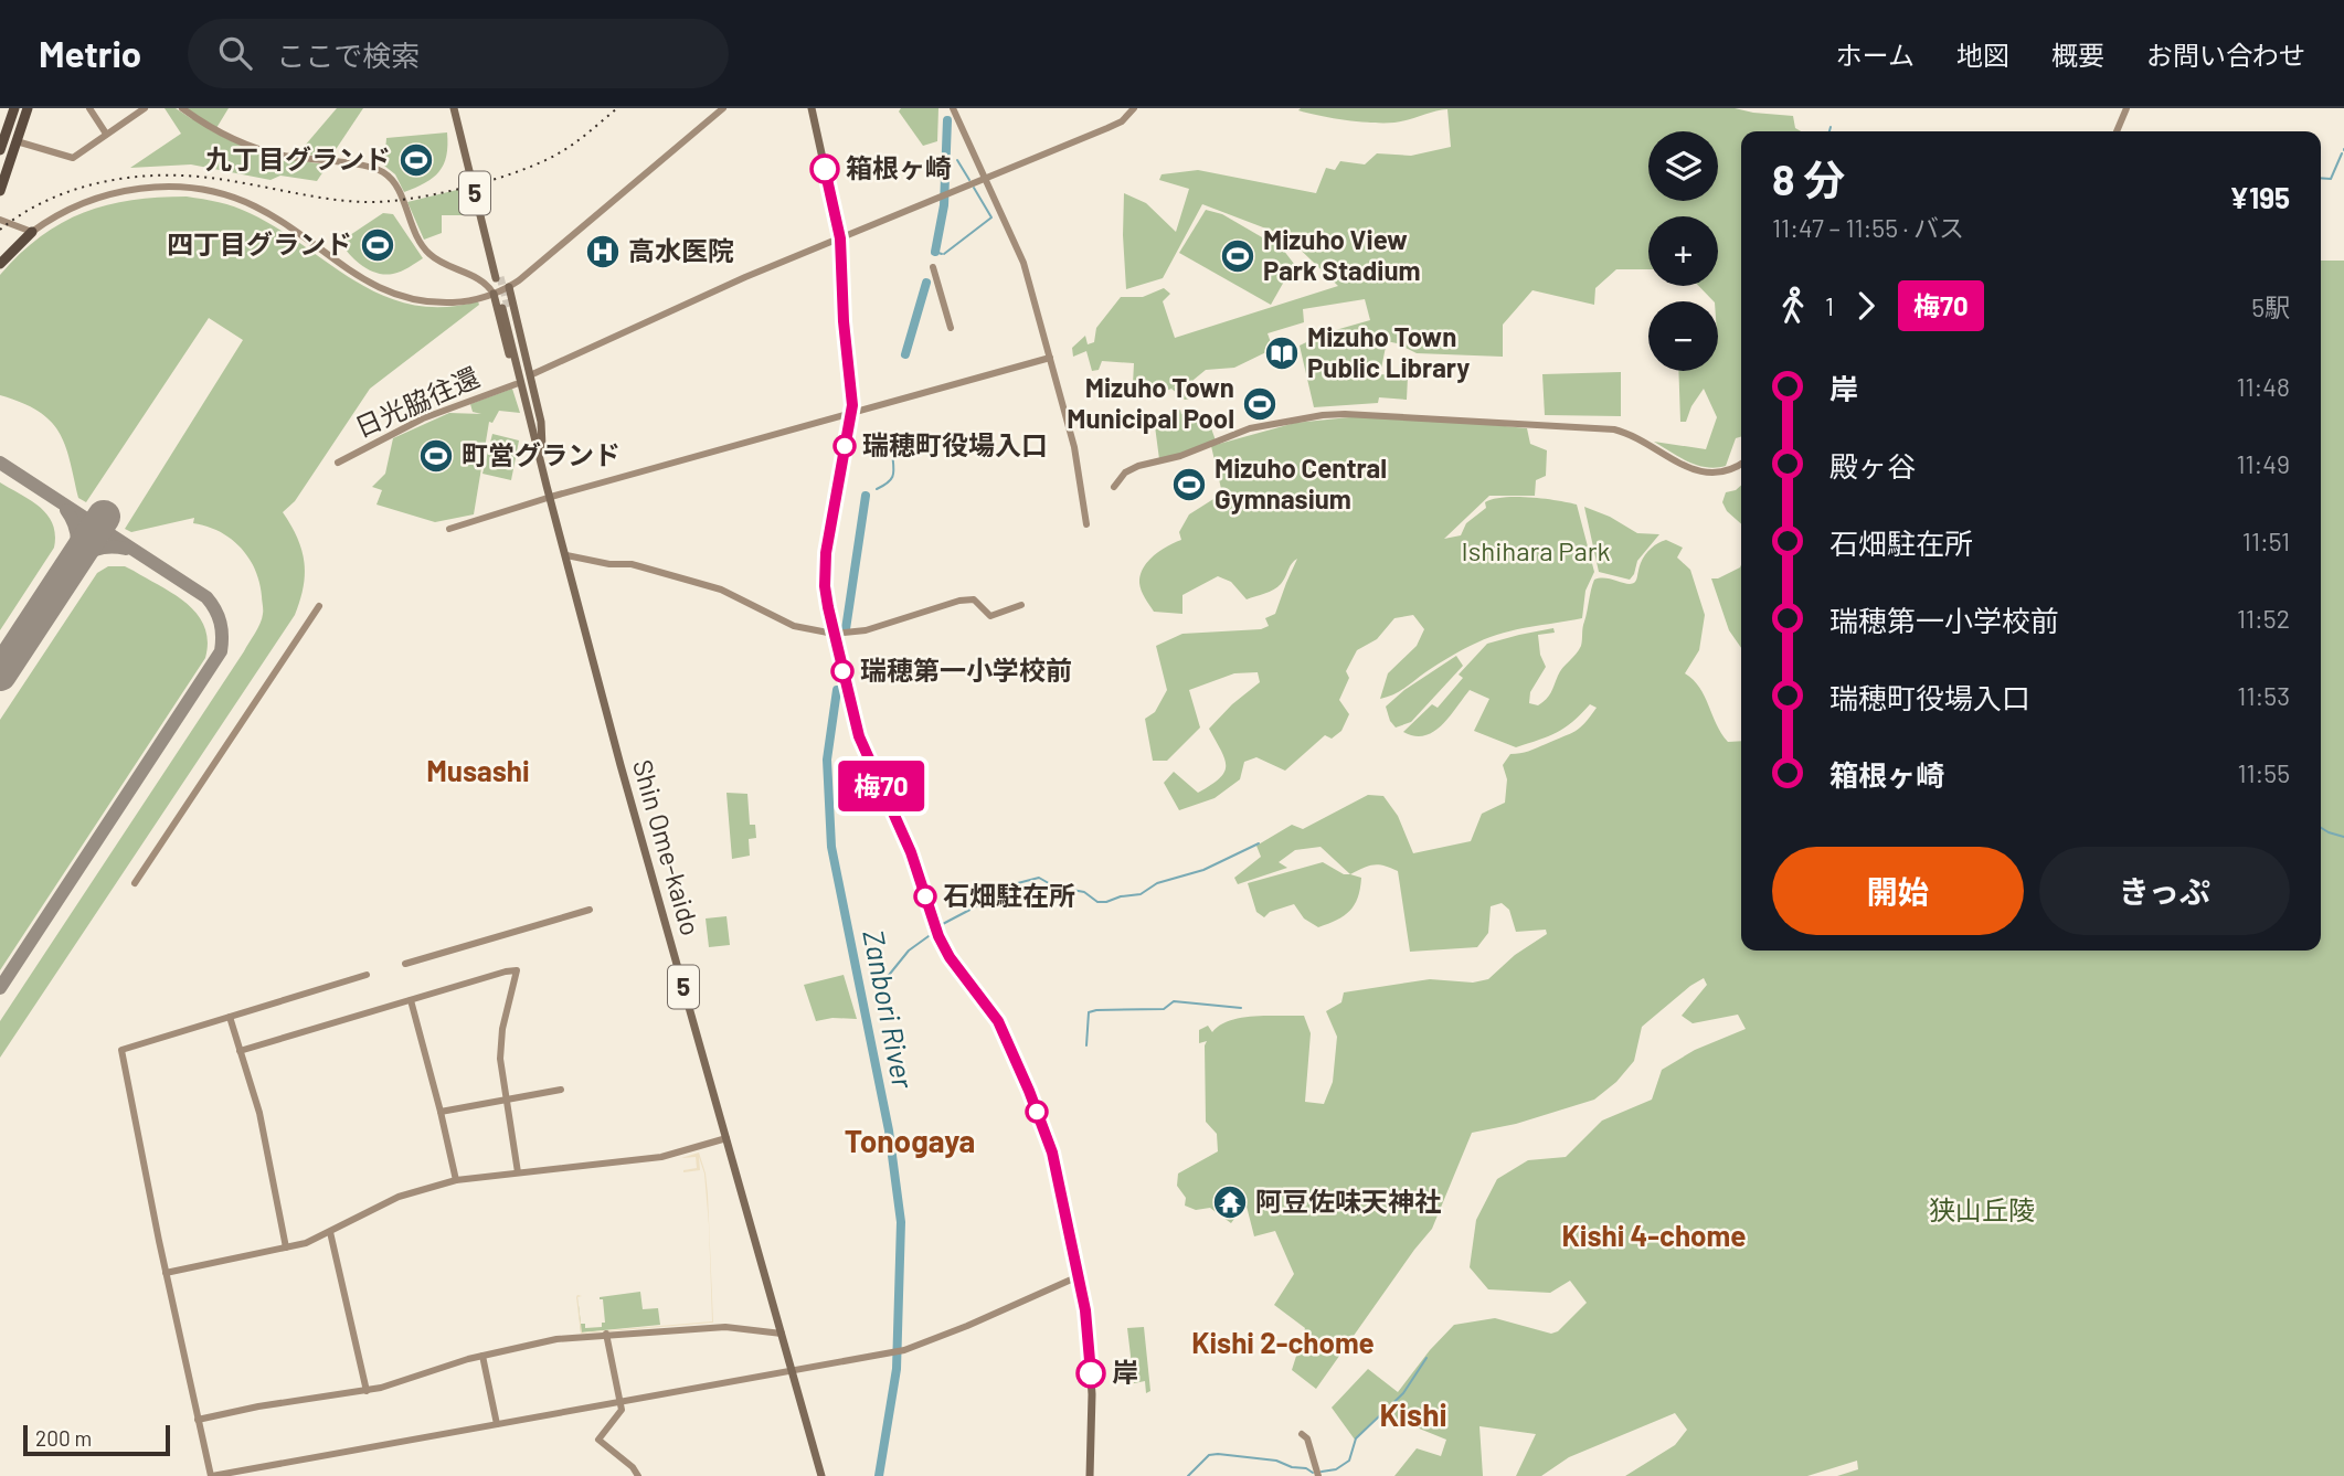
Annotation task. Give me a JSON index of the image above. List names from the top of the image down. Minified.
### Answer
{"streets":{"main road":["5","Shin Ome-kaido"],"street":["日光脇往還"]},"districts":["Musashi","Tonogaya","Kishi 4-chome","Kishi 2-chome","Kishi"],"water":["Zanbori River"],"parks":["Ishihara Park","狭山丘陵"],"places":{"sports":["九丁目グランド","四丁目グランド","Mizuho View Park Stadium","Mizuho Town Municipal Pool","町営グランド","Mizuho Central Gymnasium"],"other":["箱根ヶ崎","瑞穂町役場入口","瑞穂第一小学校前","石畑駐在所","岸"],"hospital":["高水医院"],"library":["Mizuho Town Public Library"],"temple":["阿豆佐味天神社"]},"lines":["bus line 梅70"],"scale_bar":"200 m","page":{"header":"Metrio","search":"ここで検索","nav":["ホーム","地図","概要","お問い合わせ"],"on_map":"梅70","map_buttons":["+","−"],"heading":["8 分","11:47 – 11:55 · バス","¥195"],"legs":["1","梅70","5駅"],"list":[{"name":"岸","value":"11:48"},{"name":"殿ヶ谷","value":"11:49"},{"name":"石畑駐在所","value":"11:51"},{"name":"瑞穂第一小学校前","value":"11:52"},{"name":"瑞穂町役場入口","value":"11:53"},{"name":"箱根ヶ崎","value":"11:55"}],"buttons":["開始","きっぷ"],"scale":"200 m"}}
